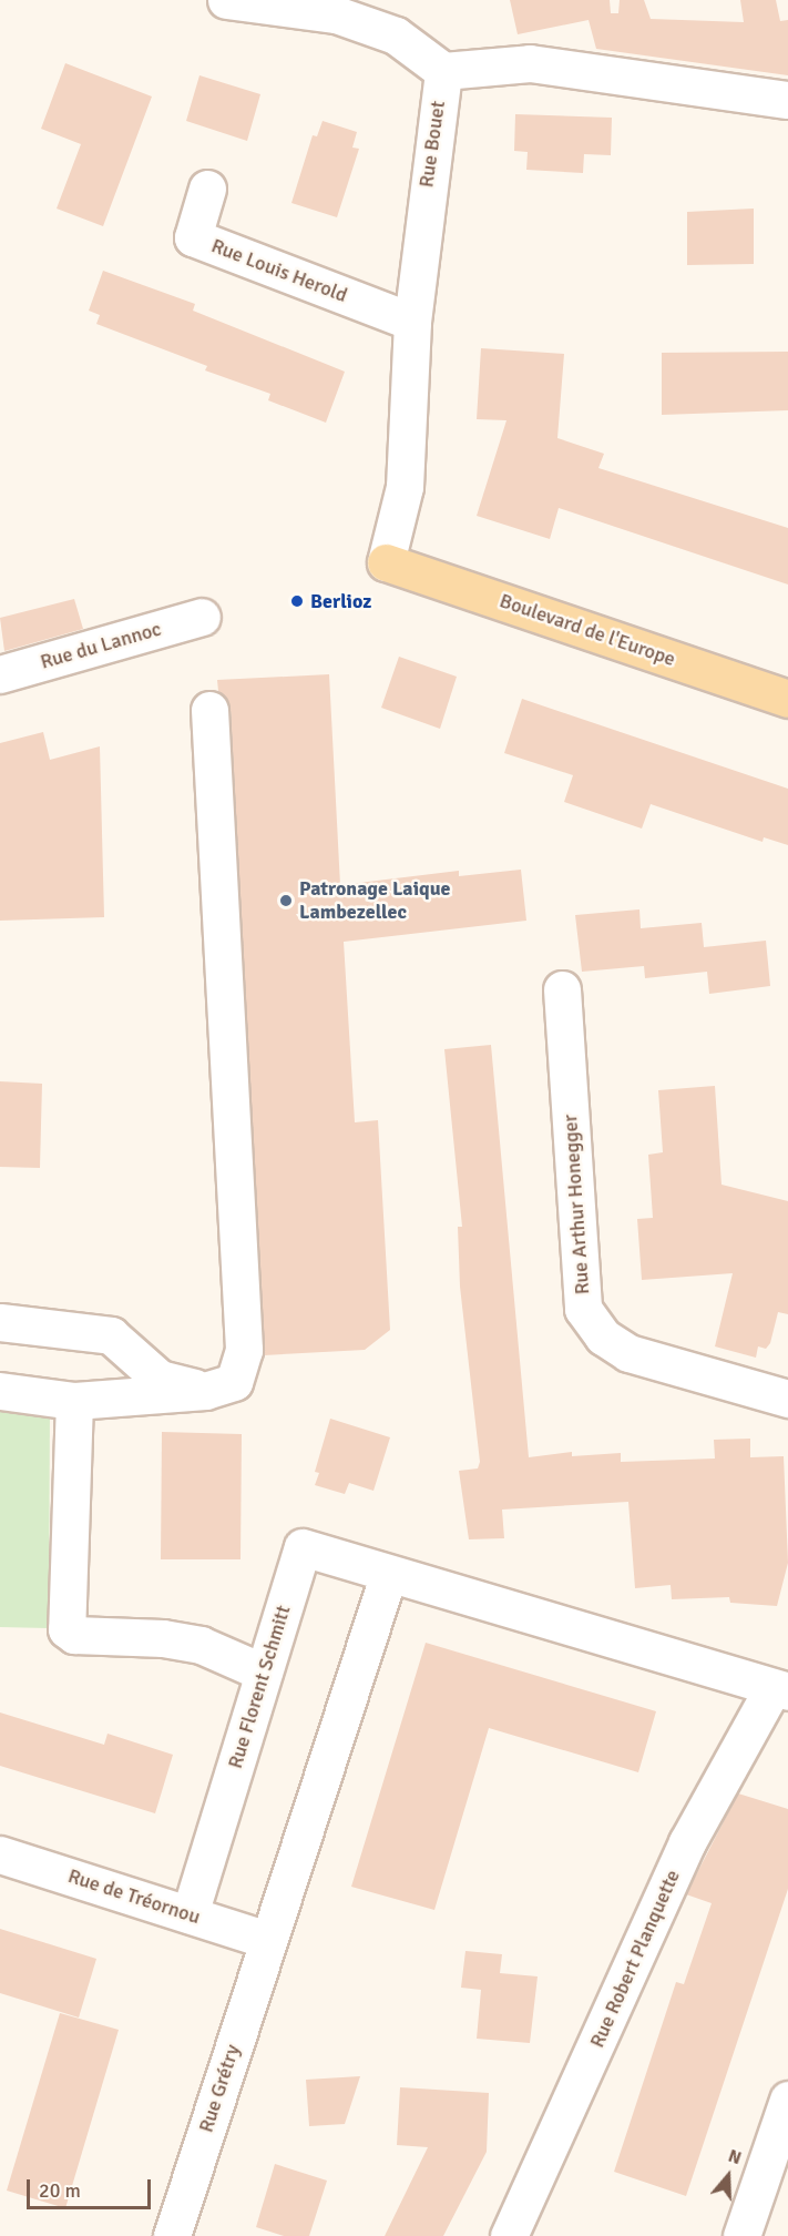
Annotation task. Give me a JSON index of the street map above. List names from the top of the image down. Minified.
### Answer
{"streets":{"main road":["Boulevard de l'Europe"],"street":["Rue Bouet","Rue Louis Herold","Rue du Lannoc","Rue Arthur Honegger","Rue Florent Schmitt","Rue de Tréornou","Rue Robert Planquette","Rue Grétry"]},"crossings":[["Rue Bouet","Rue Louis Herold"],["Rue Bouet","Boulevard de l'Europe"],["Rue Florent Schmitt","Rue de Tréornou"],["Rue Florent Schmitt","Rue Robert Planquette"],["Rue de Tréornou","Rue Grétry"]],"places":["Berlioz","Patronage Laique Lambezellec"],"scale_bar":"20 m","north":"top"}
